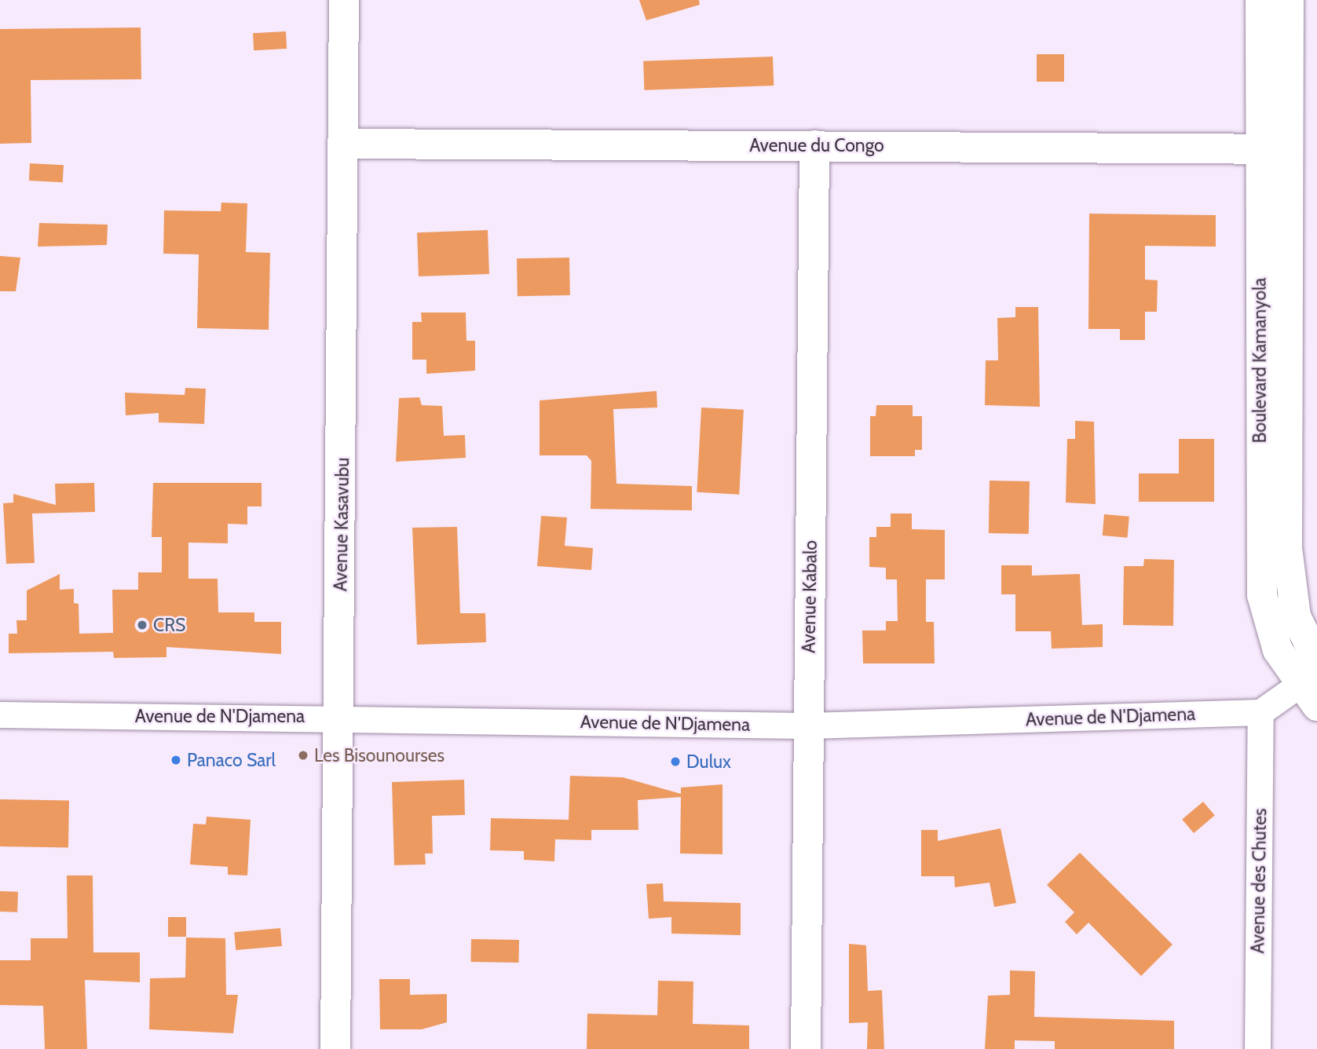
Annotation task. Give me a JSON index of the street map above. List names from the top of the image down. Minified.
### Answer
{"streets":{"main road":["Avenue du Congo","Boulevard Kamanyola","Avenue Kasavubu","Avenue Kabalo"],"street":["Avenue de N'Djamena","Avenue des Chutes"]},"crossings":[["Avenue du Congo","Boulevard Kamanyola"],["Avenue du Congo","Avenue Kasavubu"],["Avenue du Congo","Avenue Kabalo"],["Avenue Kasavubu","Avenue de N'Djamena"],["Avenue Kabalo","Avenue de N'Djamena"],["Avenue de N'Djamena","Avenue des Chutes"]],"places":["CRS","Les Bisounourses","Panaco Sarl","Dulux"]}
